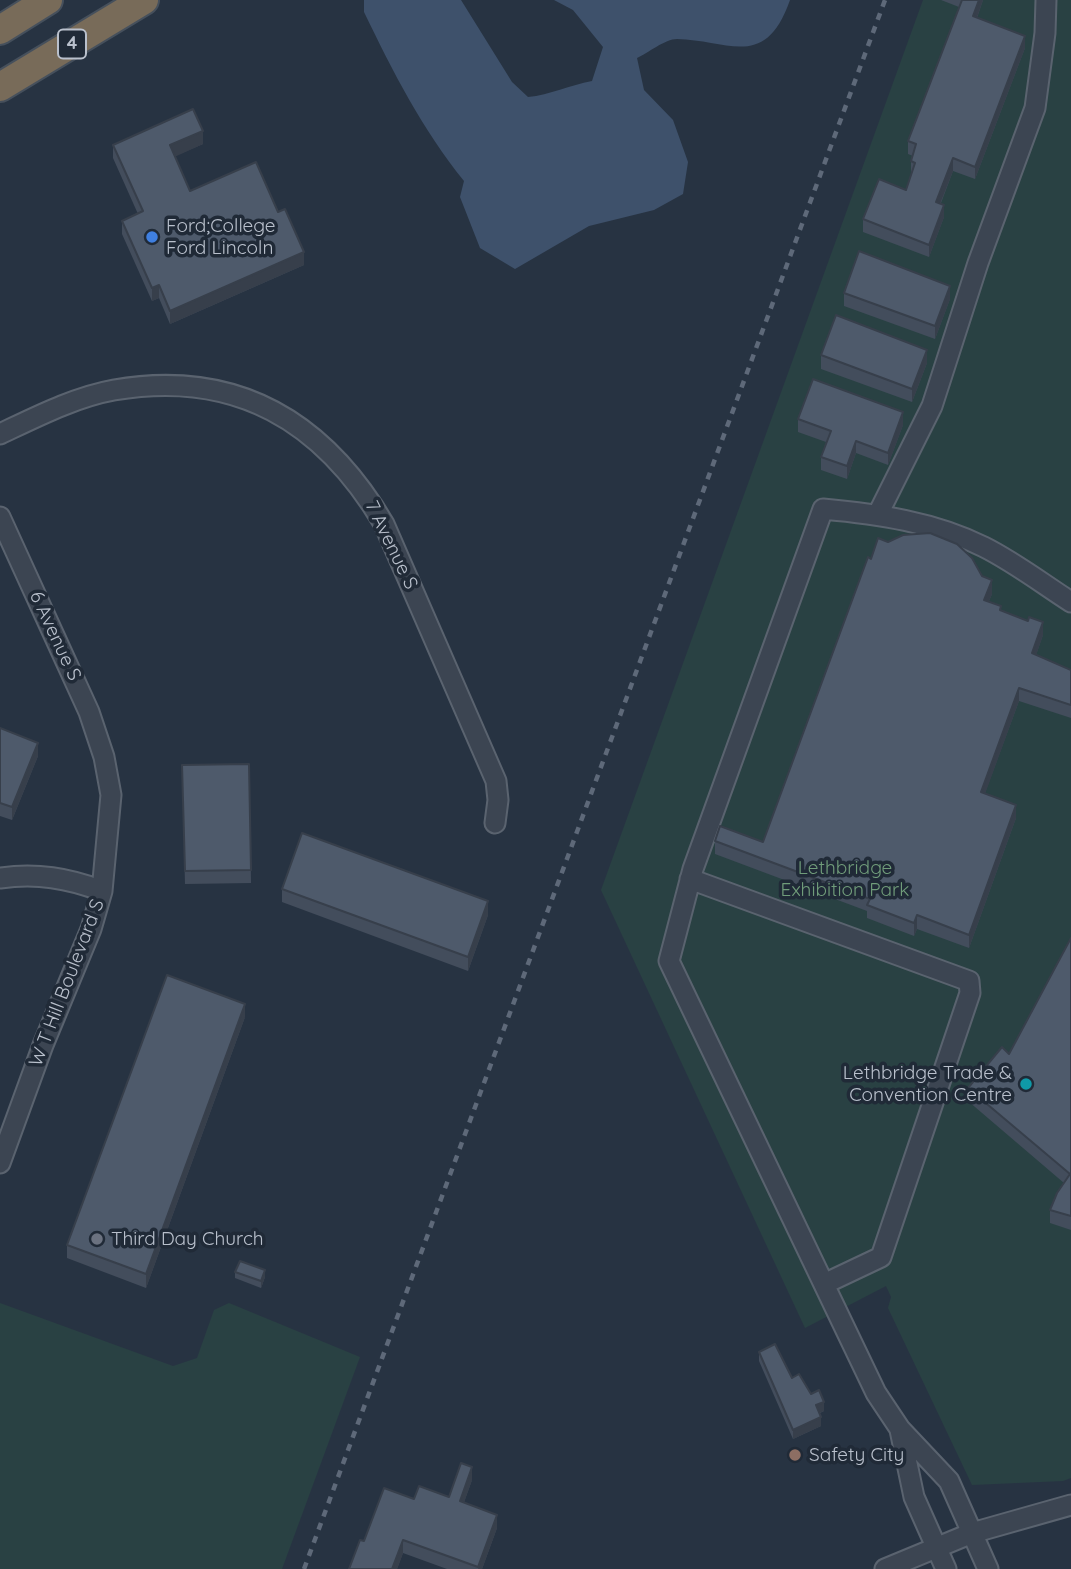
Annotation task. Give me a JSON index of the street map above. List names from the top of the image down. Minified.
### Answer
{"streets":{"highway":["4"],"street":["7 Avenue S","6 Avenue S","W T Hill Boulevard S"]},"crossings":[["6 Avenue S","W T Hill Boulevard S"]],"parks":["Lethbridge Exhibition Park"],"places":["Ford;College Ford Lincoln","Lethbridge Trade & Convention Centre","Third Day Church","Safety City"]}
